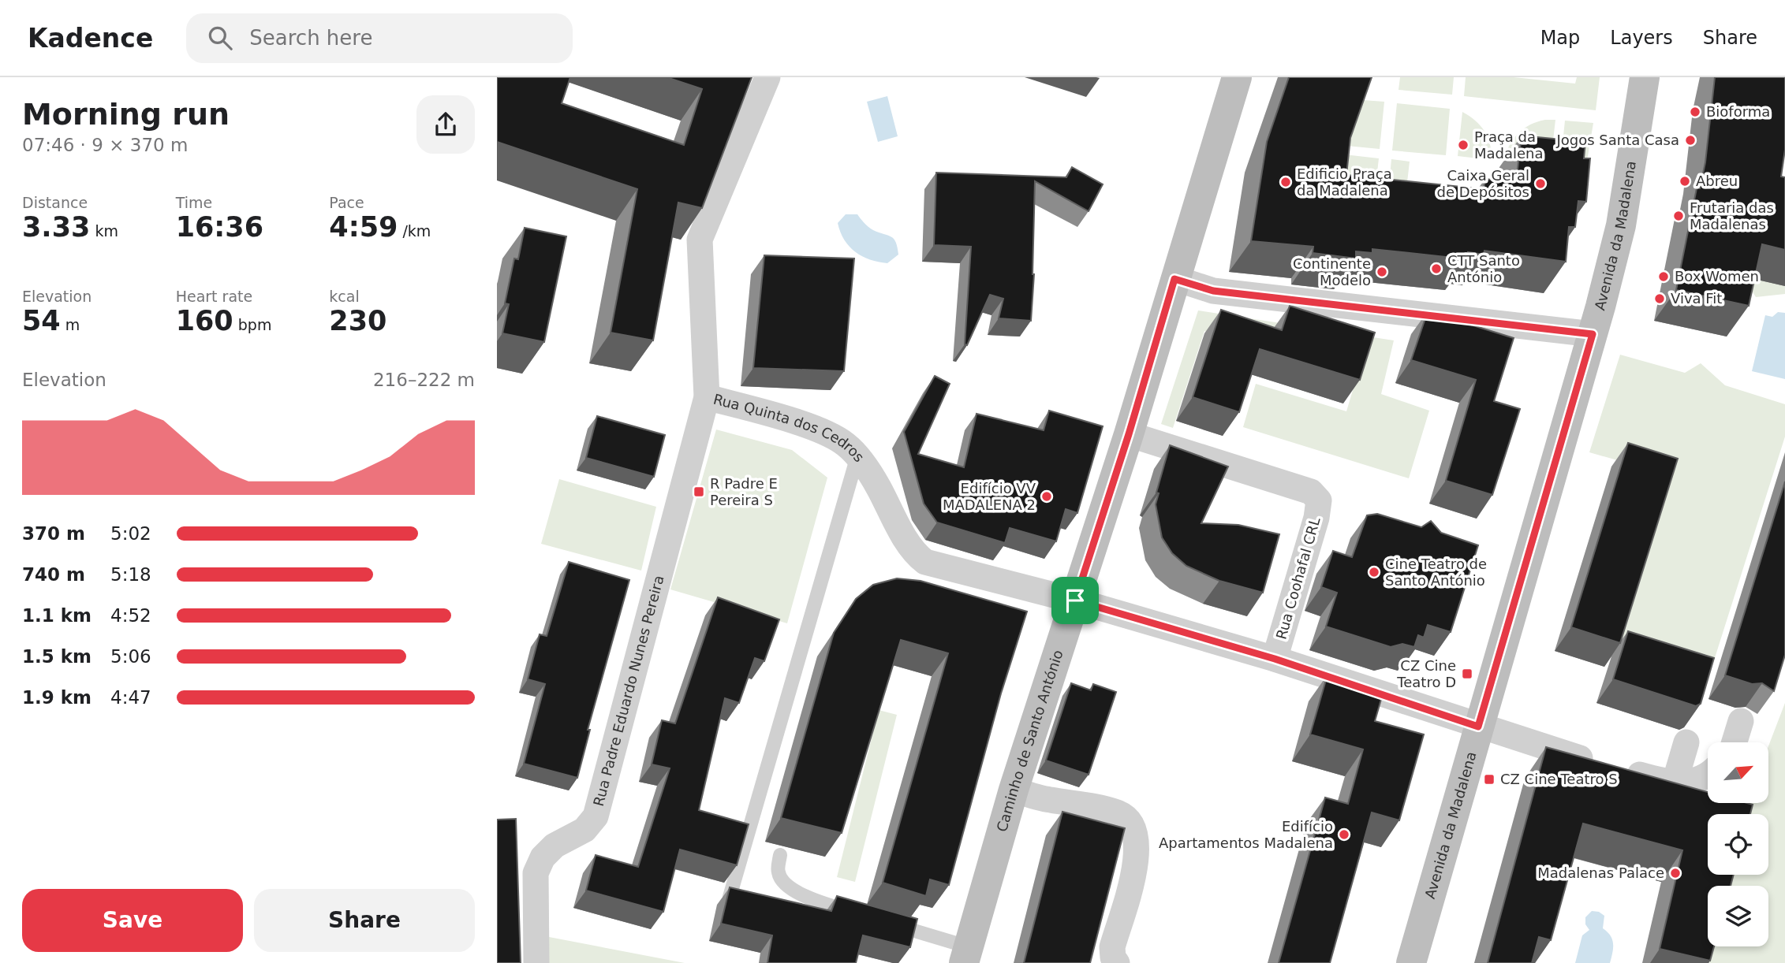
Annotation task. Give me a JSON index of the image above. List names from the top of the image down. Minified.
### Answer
{"streets":{"street":["Avenida da Madalena","Rua Quinta dos Cedros","Rua Coohafal CRL","Rua Padre Eduardo Nunes Pereira","Caminho de Santo António"]},"crossings":[["Avenida da Madalena","Rua Quinta dos Cedros"],["Rua Quinta dos Cedros","Rua Coohafal CRL"],["Rua Quinta dos Cedros","Rua Padre Eduardo Nunes Pereira"],["Rua Quinta dos Cedros","Caminho de Santo António"],["Rua Coohafal CRL","Caminho de Santo António"]],"places":{"other":["Bioforma","Jogos Santa Casa","Praça da Madalena","Abreu","Edificio Praça da Madalena","Caixa Geral de Depósitos","Frutaria das Madalenas","CTT Santo António","Continente Modelo","Box Women","Viva Fit","Edifício VV MADALENA 2","Cine Teatro de Santo António","Edifício Apartamentos Madalena","Madalenas Palace"],"transit":["R Padre E Pereira S","CZ Cine Teatro D","CZ Cine Teatro S"]},"north":"top right","page":{"header":"Kadence","search":"Search here","nav":["Map","Layers","Share"],"heading":["Morning run","07:46 · 9 × 370 m"],"stats":[["Distance","3.33 km"],["Time","16:36"],["Pace","4:59 /km"],["Elevation","54 m"],["Heart rate","160 bpm"],["kcal","230"]],"chart":["Elevation","216–222 m"],"list":[{"name":"370 m","note":"5:02"},{"name":"740 m","note":"5:18"},{"name":"1.1 km","note":"4:52"},{"name":"1.5 km","note":"5:06"},{"name":"1.9 km","note":"4:47"}],"buttons":["Save","Share"]}}
